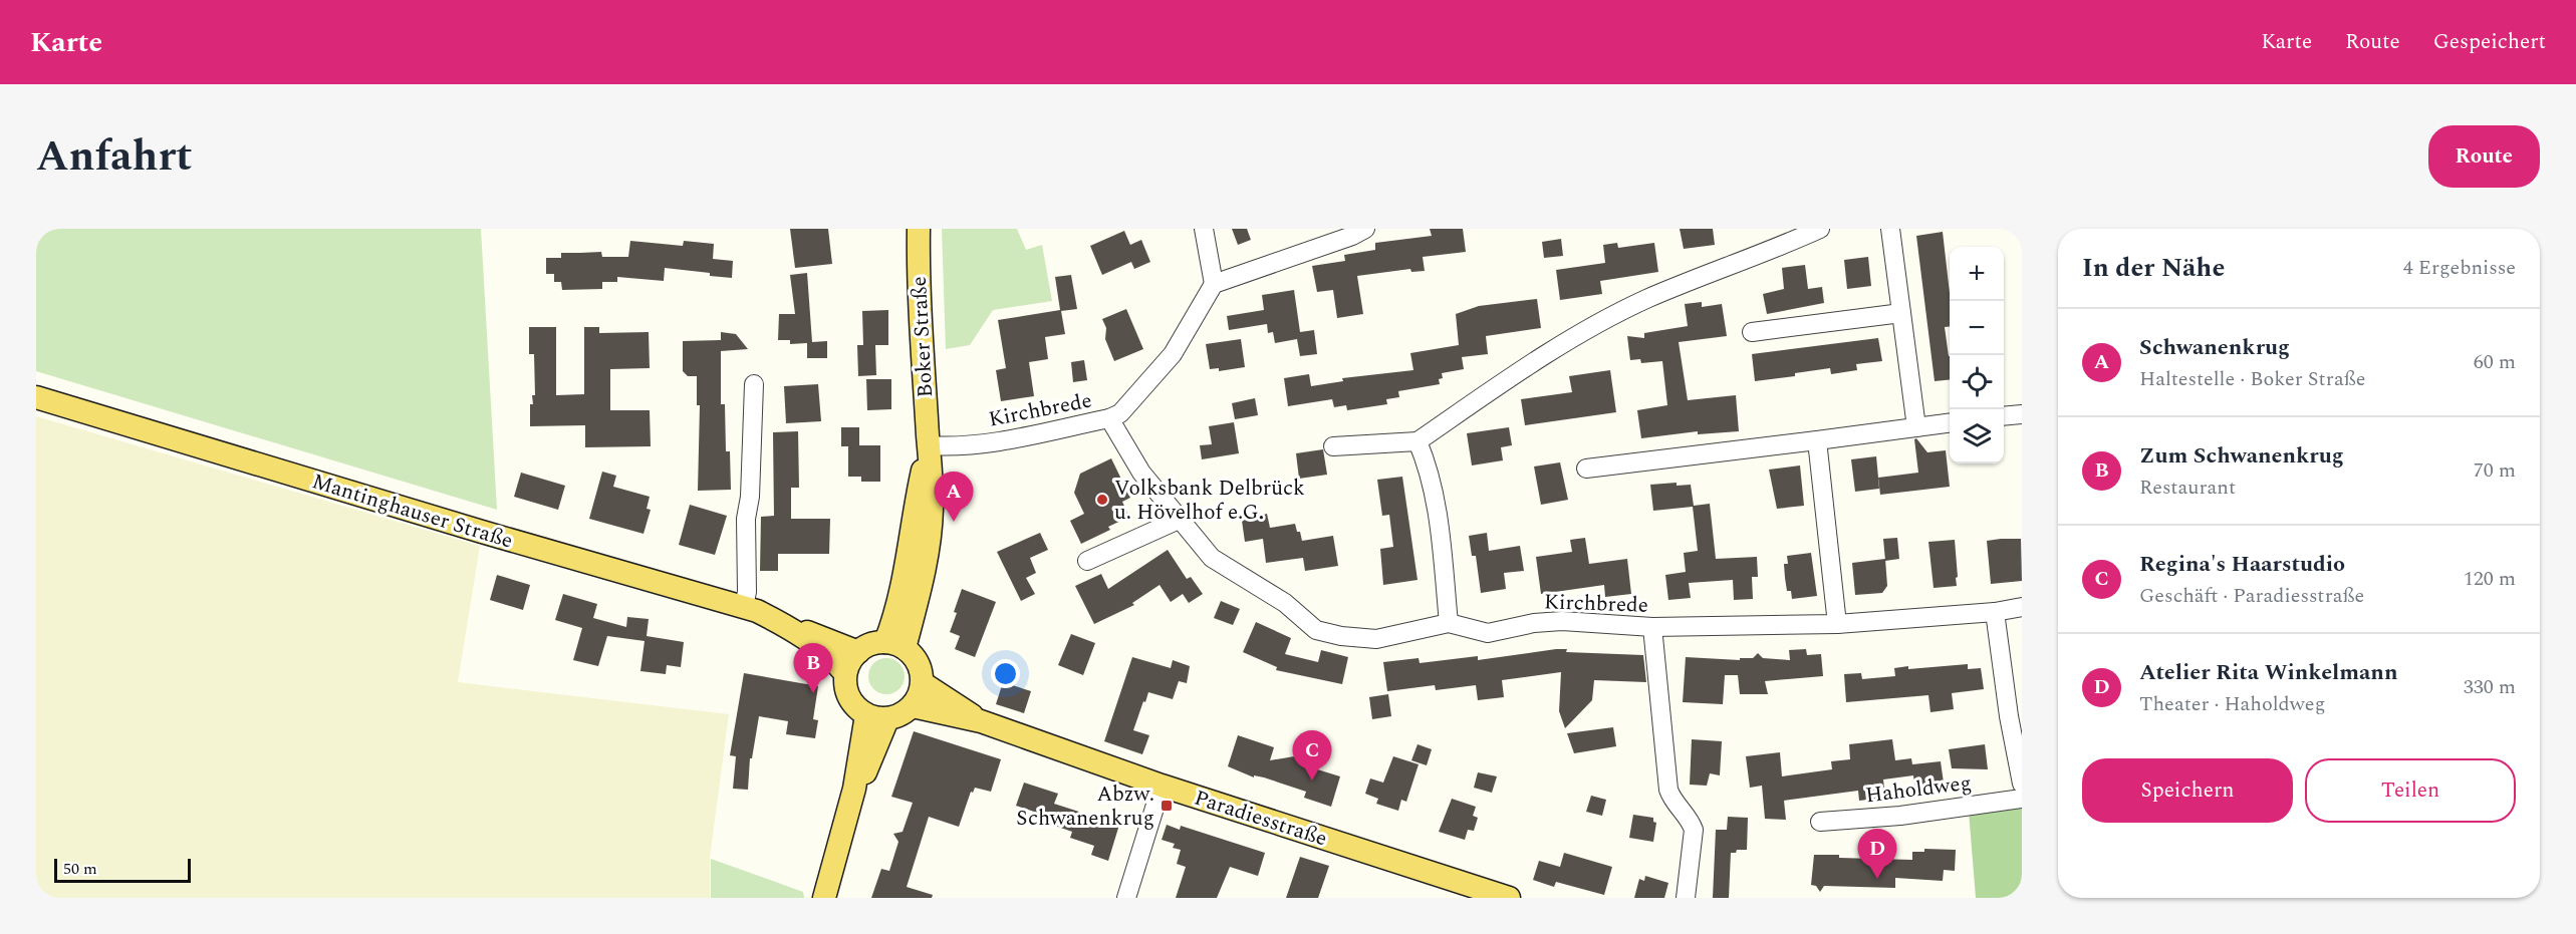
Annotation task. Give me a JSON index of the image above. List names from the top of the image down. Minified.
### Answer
{"streets":{"main road":["Boker Straße","Mantinghauser Straße","Paradiesstraße"],"street":["Kirchbrede","Haholdweg"]},"crossings":[["Boker Straße","Kirchbrede"],["Boker Straße","Mantinghauser Straße"],["Boker Straße","Paradiesstraße"],["Mantinghauser Straße","Paradiesstraße"]],"places":{"other":["Volksbank Delbrück u. Hövelhof e.G."],"transit":["Abzw. Schwanenkrug"]},"scale_bar":"50 m","page":{"header":"Karte","nav":["Karte","Route","Gespeichert"],"title":"Anfahrt","buttons":["Route",["Speichern","Teilen"]],"heading":["In der Nähe","4 Ergebnisse"],"map_buttons":["+","−"],"list":[{"mark":"A","name":"Schwanenkrug","note":"Haltestelle · Boker Straße","value":"60 m"},{"mark":"B","name":"Zum Schwanenkrug","note":"Restaurant","value":"70 m"},{"mark":"C","name":"Regina's Haarstudio","note":"Geschäft · Paradiesstraße","value":"120 m"},{"mark":"D","name":"Atelier Rita Winkelmann","note":"Theater · Haholdweg","value":"330 m"}],"pins":["A","B","C","D"],"scale":"50 m"}}
